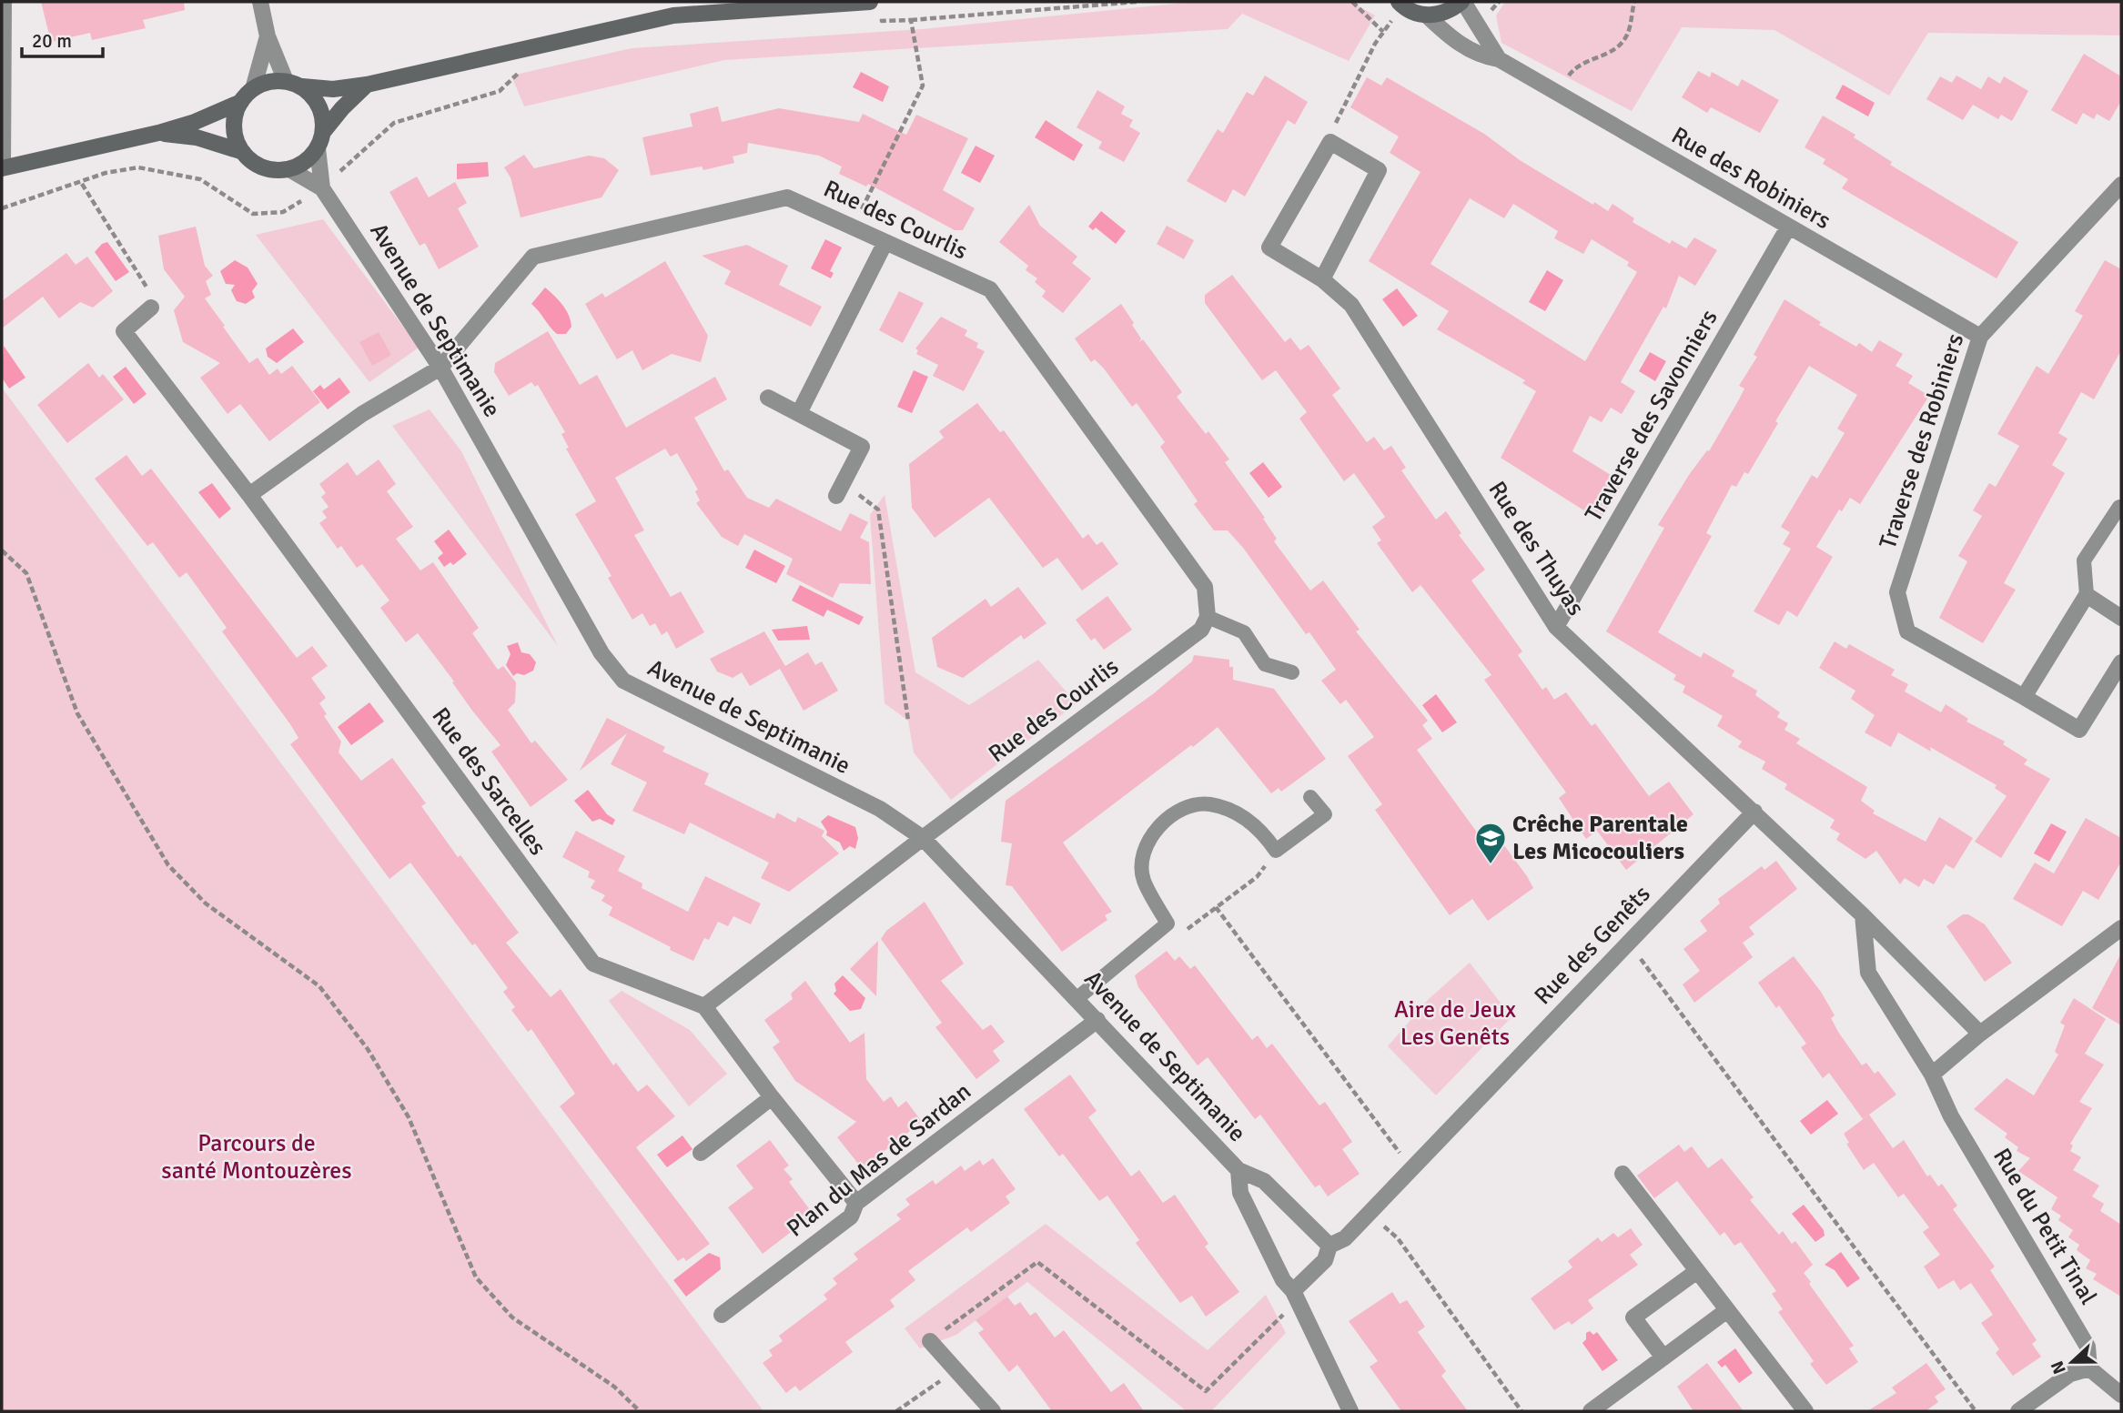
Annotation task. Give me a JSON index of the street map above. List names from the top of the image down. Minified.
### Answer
{"streets":{"street":["Rue des Robiniers","Rue des Courlis","Avenue de Septimanie","Traverse des Savonniers","Traverse des Robiniers","Rue des Thuyas","Rue des Sarcelles","Rue des Genêts","Plan du Mas de Sardan","Rue du Petit Tinal"]},"crossings":[["Rue des Robiniers","Traverse des Savonniers"],["Rue des Robiniers","Traverse des Robiniers"],["Rue des Courlis","Avenue de Septimanie"],["Avenue de Septimanie","Rue des Genêts"],["Avenue de Septimanie","Plan du Mas de Sardan"],["Traverse des Savonniers","Rue des Thuyas"],["Rue des Thuyas","Rue des Genêts"]],"parks":["Aire de Jeux Les Genêts","Parcours de santé Montouzères"],"places":{"school or university":["Crêche Parentale Les Micocouliers"]},"scale_bar":"20 m","north":"left"}
